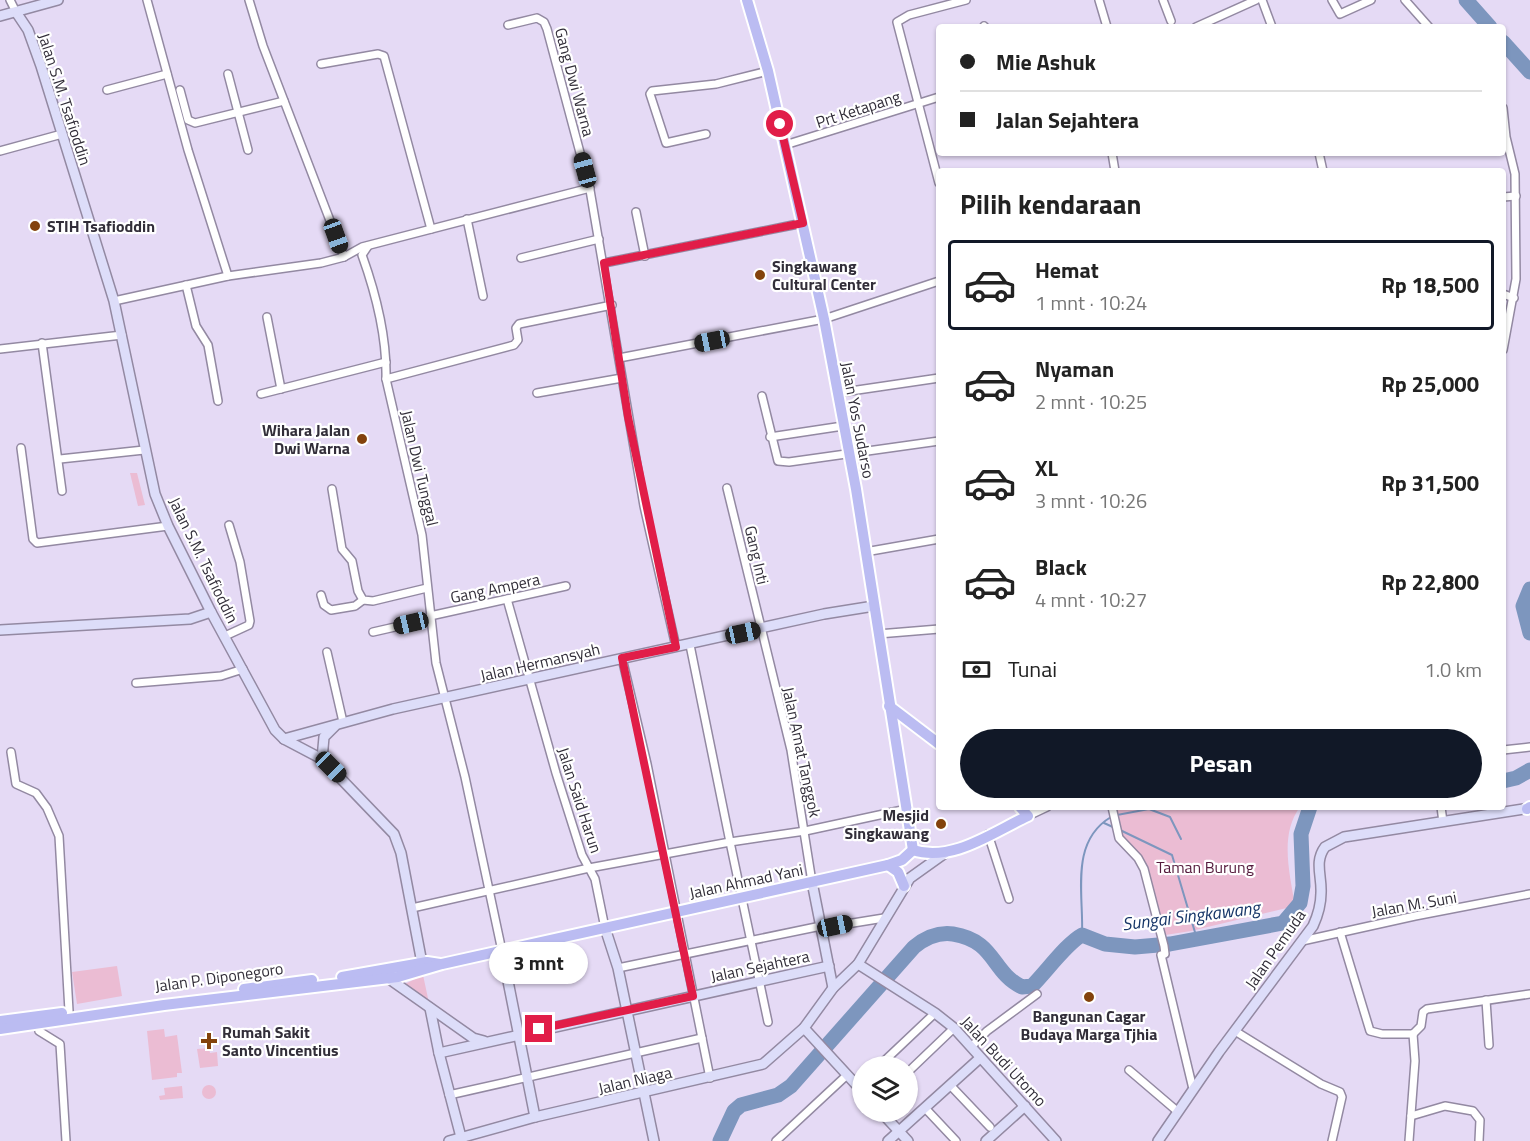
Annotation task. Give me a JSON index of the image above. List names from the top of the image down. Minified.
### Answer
{"streets":{"main road":["Jalan Yos Sudarso","Jalan Ahmad Yani","Jalan P. Diponegoro"],"street":["Gang Dwi Warna","Jalan S.M. Tsafioddin","Prt Ketapang","Jalan Dwi Tunggal","Gang Inti","Gang Ampera","Jalan Hermansyah","Jalan Amat Tanggok","Jalan Said Harun","Jalan M. Suni","Jalan Pemuda","Jalan Sejahtera","Jalan Budi Utomo","Jalan Niaga"]},"crossings":[["Gang Dwi Warna","Jalan Hermansyah"],["Jalan S.M. Tsafioddin","Jalan Hermansyah"],["Jalan S.M. Tsafioddin","Jalan P. Diponegoro"],["Prt Ketapang","Jalan Yos Sudarso"],["Jalan Yos Sudarso","Jalan Hermansyah"],["Jalan Yos Sudarso","Jalan Ahmad Yani"],["Jalan Dwi Tunggal","Gang Ampera"],["Jalan Dwi Tunggal","Jalan Hermansyah"],["Jalan Dwi Tunggal","Jalan Ahmad Yani"],["Gang Inti","Jalan Hermansyah"],["Gang Inti","Jalan Amat Tanggok"],["Gang Ampera","Jalan Said Harun"],["Jalan Hermansyah","Jalan Amat Tanggok"],["Jalan Hermansyah","Jalan Said Harun"],["Jalan Amat Tanggok","Jalan Ahmad Yani"],["Jalan Said Harun","Jalan Ahmad Yani"],["Jalan Ahmad Yani","Jalan P. Diponegoro"],["Jalan M. Suni","Jalan Pemuda"],["Jalan Budi Utomo","Jalan Niaga"]],"water":["Sungai Singkawang"],"parks":["Taman Burung"],"places":{"other":["STIH Tsafioddin","Singkawang Cultural Center","Wihara Jalan Dwi Warna","Mesjid Singkawang","Bangunan Cagar Budaya Marga Tjhia"],"health":["Rumah Sakit Santo Vincentius"]},"page":{"banner":["Mie Ashuk","Jalan Sejahtera"],"heading":"Pilih kendaraan","list":[{"name":"Hemat","note":"1 mnt · 10:24","value":"Rp 18,500"},{"name":"Nyaman","note":"2 mnt · 10:25","value":"Rp 25,000"},{"name":"XL","note":"3 mnt · 10:26","value":"Rp 31,500"},{"name":"Black","note":"4 mnt · 10:27","value":"Rp 22,800"}],"pay":["Tunai","1.0 km"],"buttons":"Pesan","bubble":"3 mnt"}}
